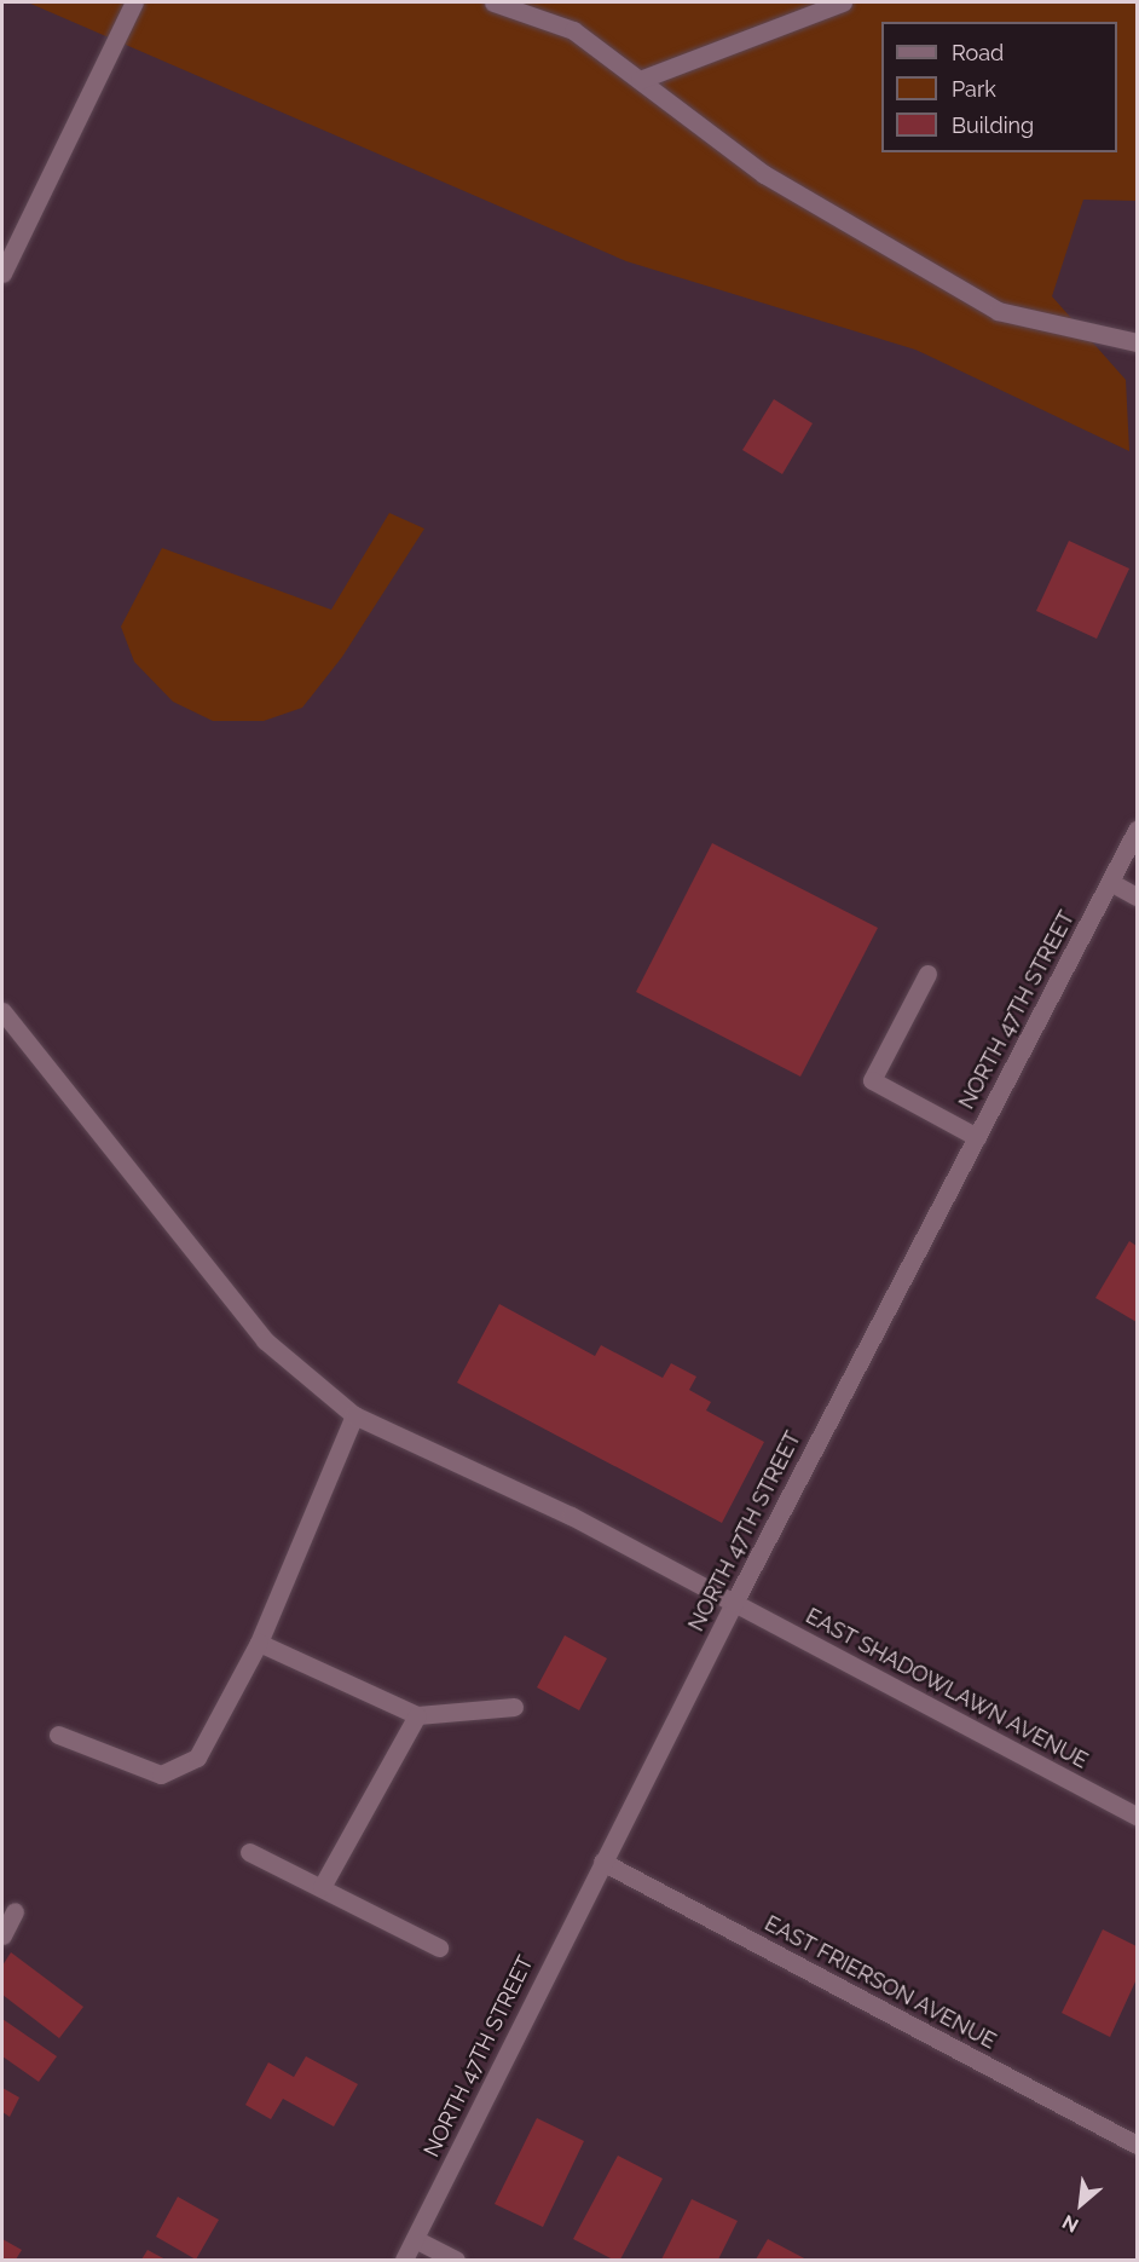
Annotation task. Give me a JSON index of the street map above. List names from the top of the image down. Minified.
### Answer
{"streets":{"street":["NORTH 47TH STREET","EAST SHADOWLAWN AVENUE","EAST FRIERSON AVENUE"]},"crossings":[["NORTH 47TH STREET","EAST SHADOWLAWN AVENUE"],["NORTH 47TH STREET","EAST FRIERSON AVENUE"]],"legend":["Road","Park","Building"],"north":"bottom left"}
